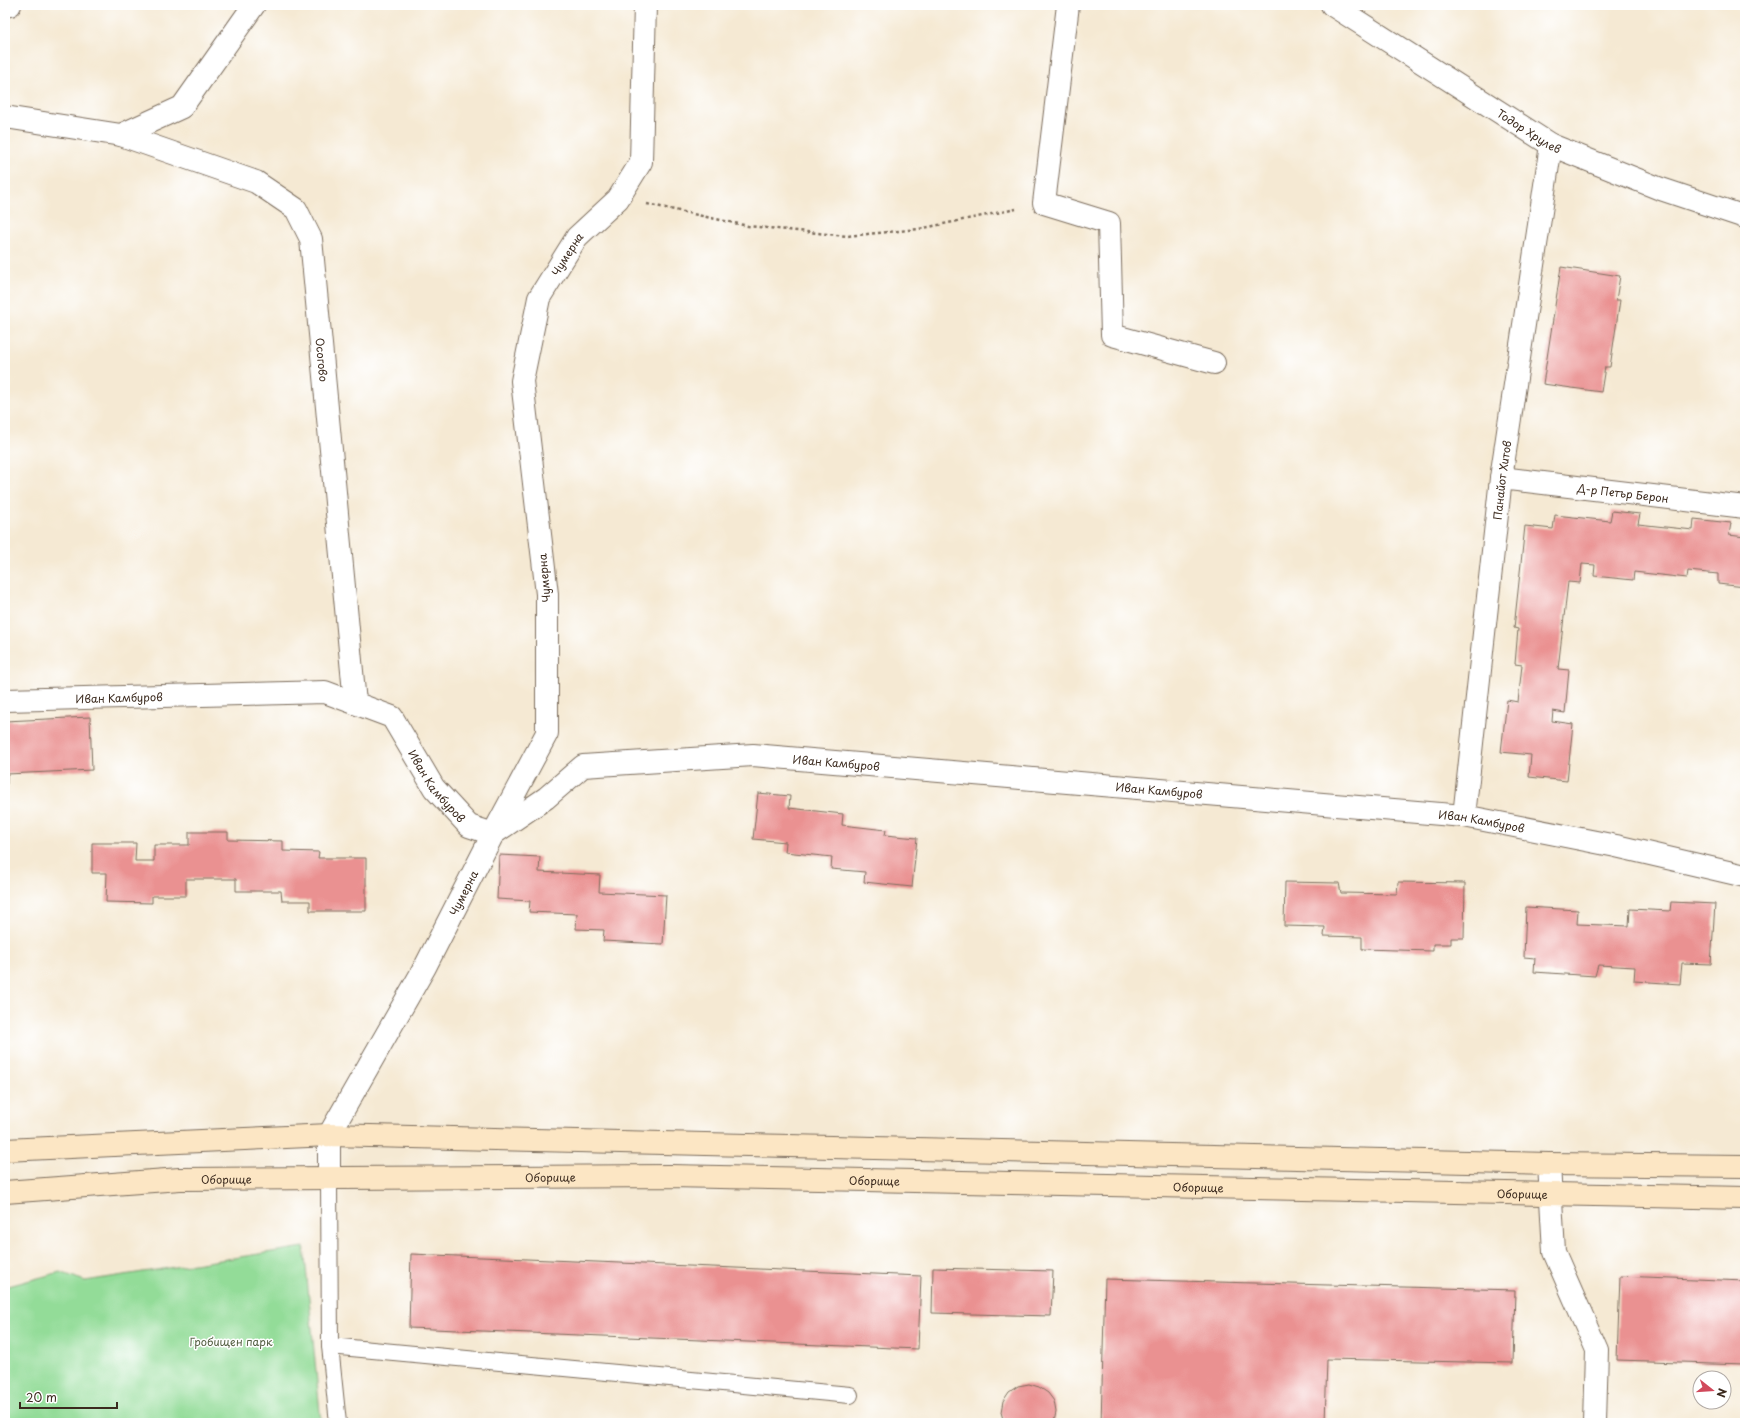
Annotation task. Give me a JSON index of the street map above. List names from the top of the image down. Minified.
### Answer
{"streets":{"main road":["Оборище"],"street":["Тодор Хрулев","Чумерна","Осогово","Панайот Хитов","Д-р Петър Берон","Иван Камбуров"]},"crossings":[["Тодор Хрулев","Панайот Хитов"],["Чумерна","Иван Камбуров"],["Осогово","Иван Камбуров"],["Панайот Хитов","Д-р Петър Берон"],["Панайот Хитов","Иван Камбуров"]],"parks":["Гробищен парк"],"scale_bar":"20 m","north":"right"}
